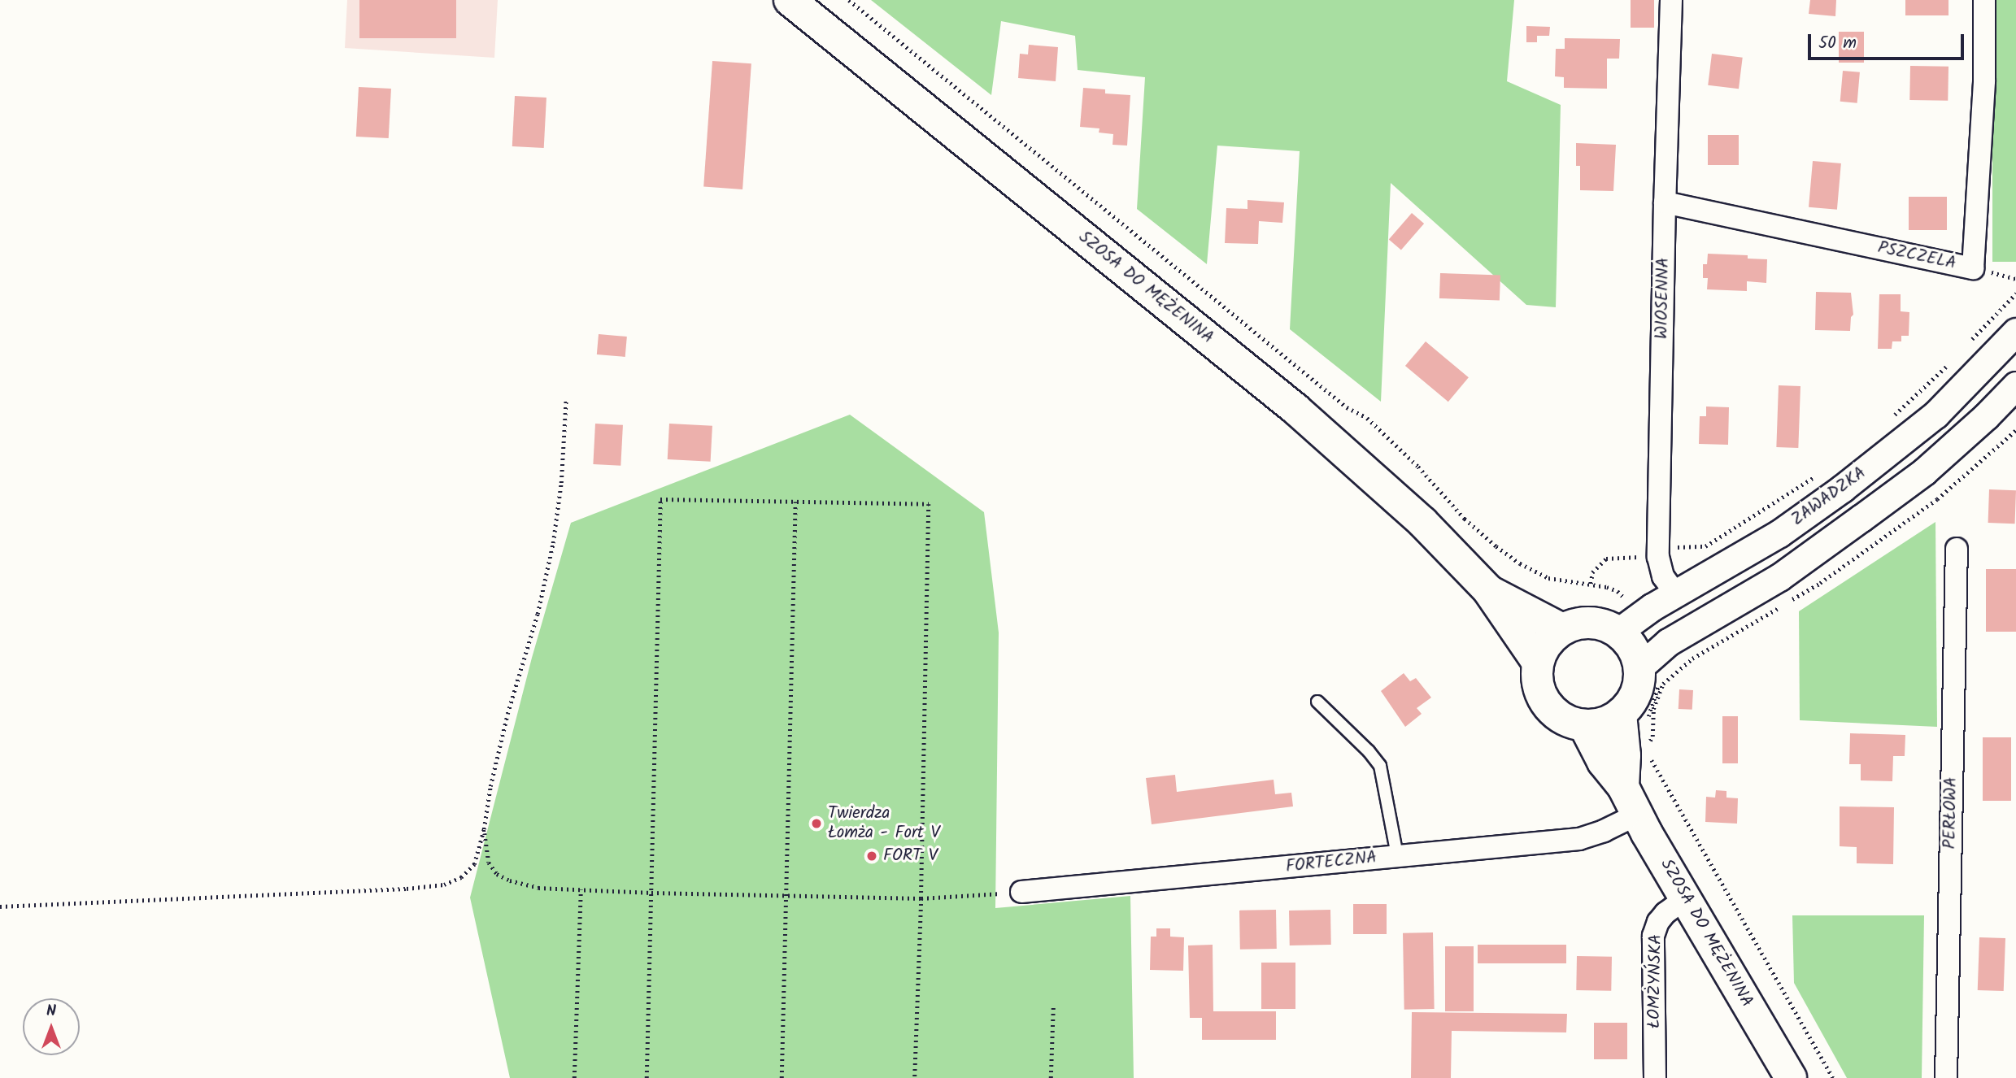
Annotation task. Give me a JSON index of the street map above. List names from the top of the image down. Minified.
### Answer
{"streets":{"main road":["SZOSA DO MĘŻENINA"],"street":["PSZCZELA","WIOSENNA","ZAWADZKA","PERŁOWA","FORTECZNA","ŁOMŻYŃSKA"]},"crossings":[["PSZCZELA","WIOSENNA"],["SZOSA DO MĘŻENINA","ZAWADZKA"],["SZOSA DO MĘŻENINA","FORTECZNA"],["SZOSA DO MĘŻENINA","ŁOMŻYŃSKA"],["WIOSENNA","ZAWADZKA"]],"places":["Twierdza Łomża - Fort V","FORT V"],"scale_bar":"50 m","north":"top"}
